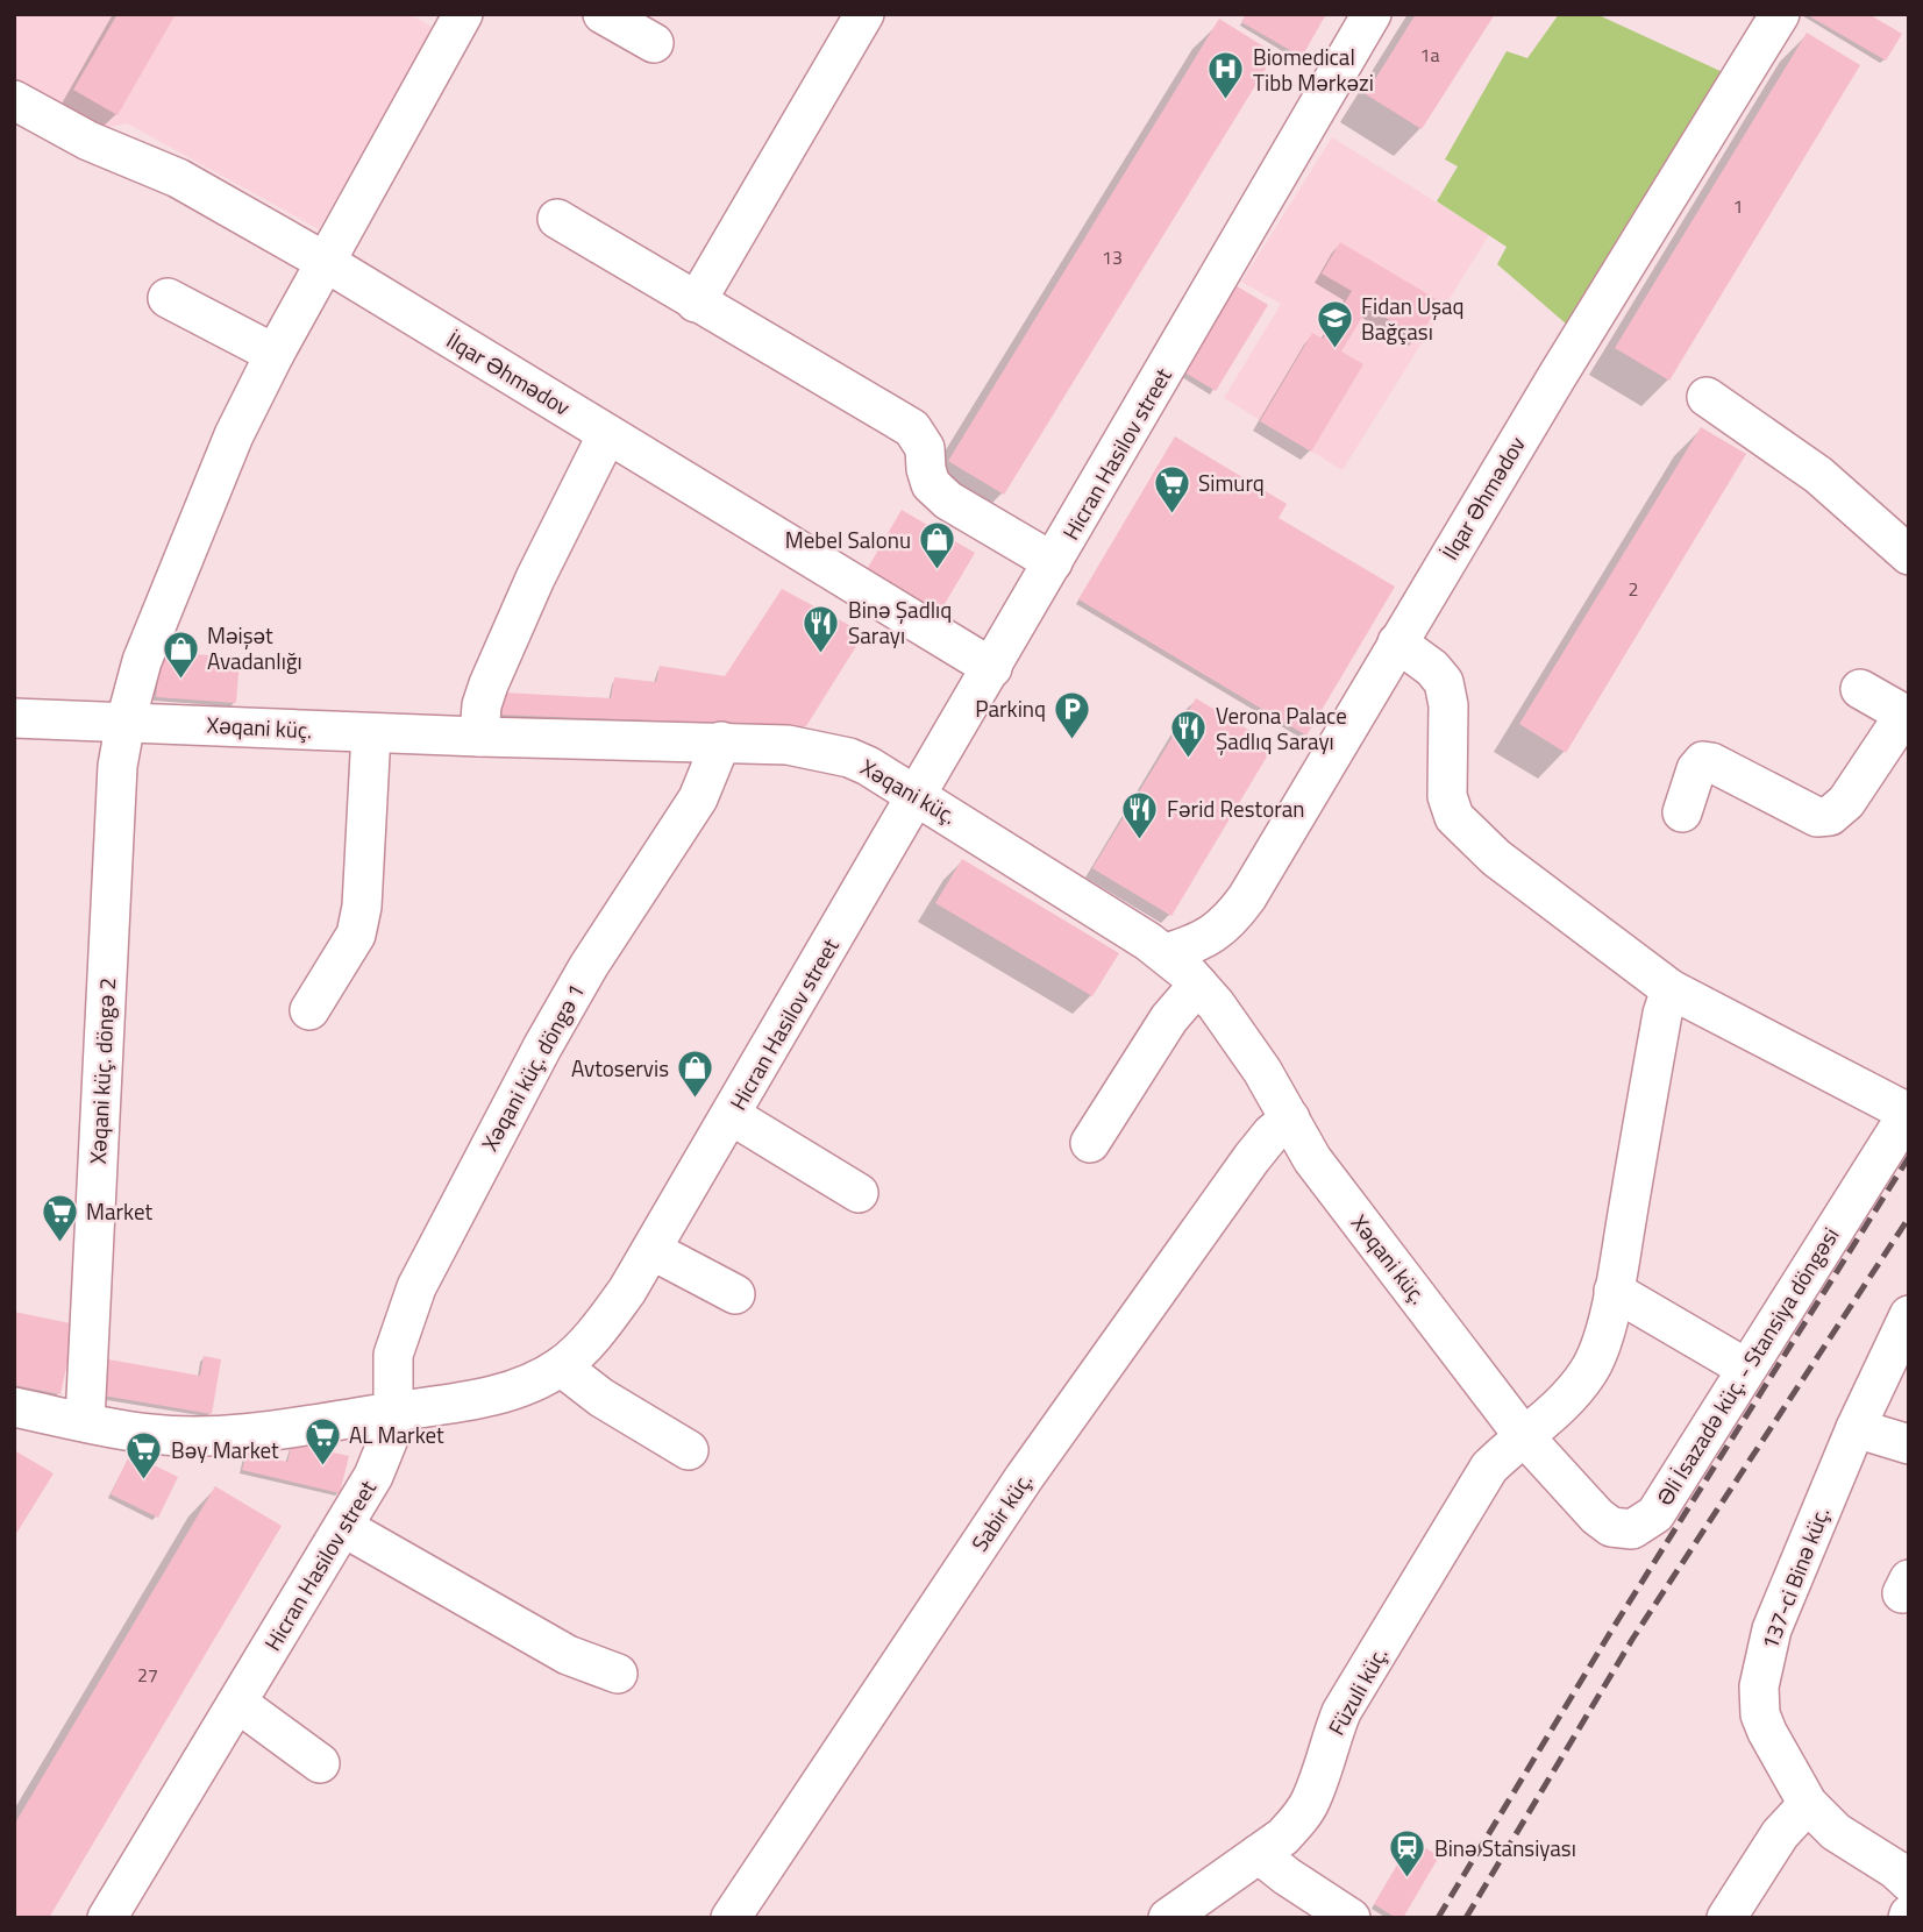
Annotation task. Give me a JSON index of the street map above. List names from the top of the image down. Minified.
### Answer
{"streets":{"street":["İlqar Əhmədov","Hicran Hasilov street","Xəqani küç.","Xəqani küç. döngə 1","Xəqani küç. döngə 2","Əli İsazadə küç. - Stansiya döngəsi","Sabir küç.","137-ci Binə küç.","Füzuli küç."]},"crossings":[["İlqar Əhmədov","Hicran Hasilov street"],["İlqar Əhmədov","Xəqani küç."],["İlqar Əhmədov","Xəqani küç. döngə 2"],["Hicran Hasilov street","Xəqani küç."],["Hicran Hasilov street","Xəqani küç. döngə 1"],["Xəqani küç.","Xəqani küç. döngə 1"],["Xəqani küç.","Xəqani küç. döngə 2"],["Xəqani küç.","Əli İsazadə küç. - Stansiya döngəsi"],["Xəqani küç.","Sabir küç."],["Xəqani küç.","Füzuli küç."],["Əli İsazadə küç. - Stansiya döngəsi","Füzuli küç."]],"places":{"hospital":["Biomedical Tibb Mərkəzi"],"school or university":["Fidan Uşaq Bağçası"],"supermarket":["Simurq","Market","AL Market","Bəy Market"],"shop":["Mebel Salonu","Məişət Avadanlığı","Avtoservis"],"restaurant":["Binə Şadlıq Sarayı","Verona Palace Şadlıq Sarayı","Fərid Restoran"],"parking":["Parkinq"],"station":["Binǝ Stansiyası"]},"house_numbers":["1a","1","13","2","27"]}
